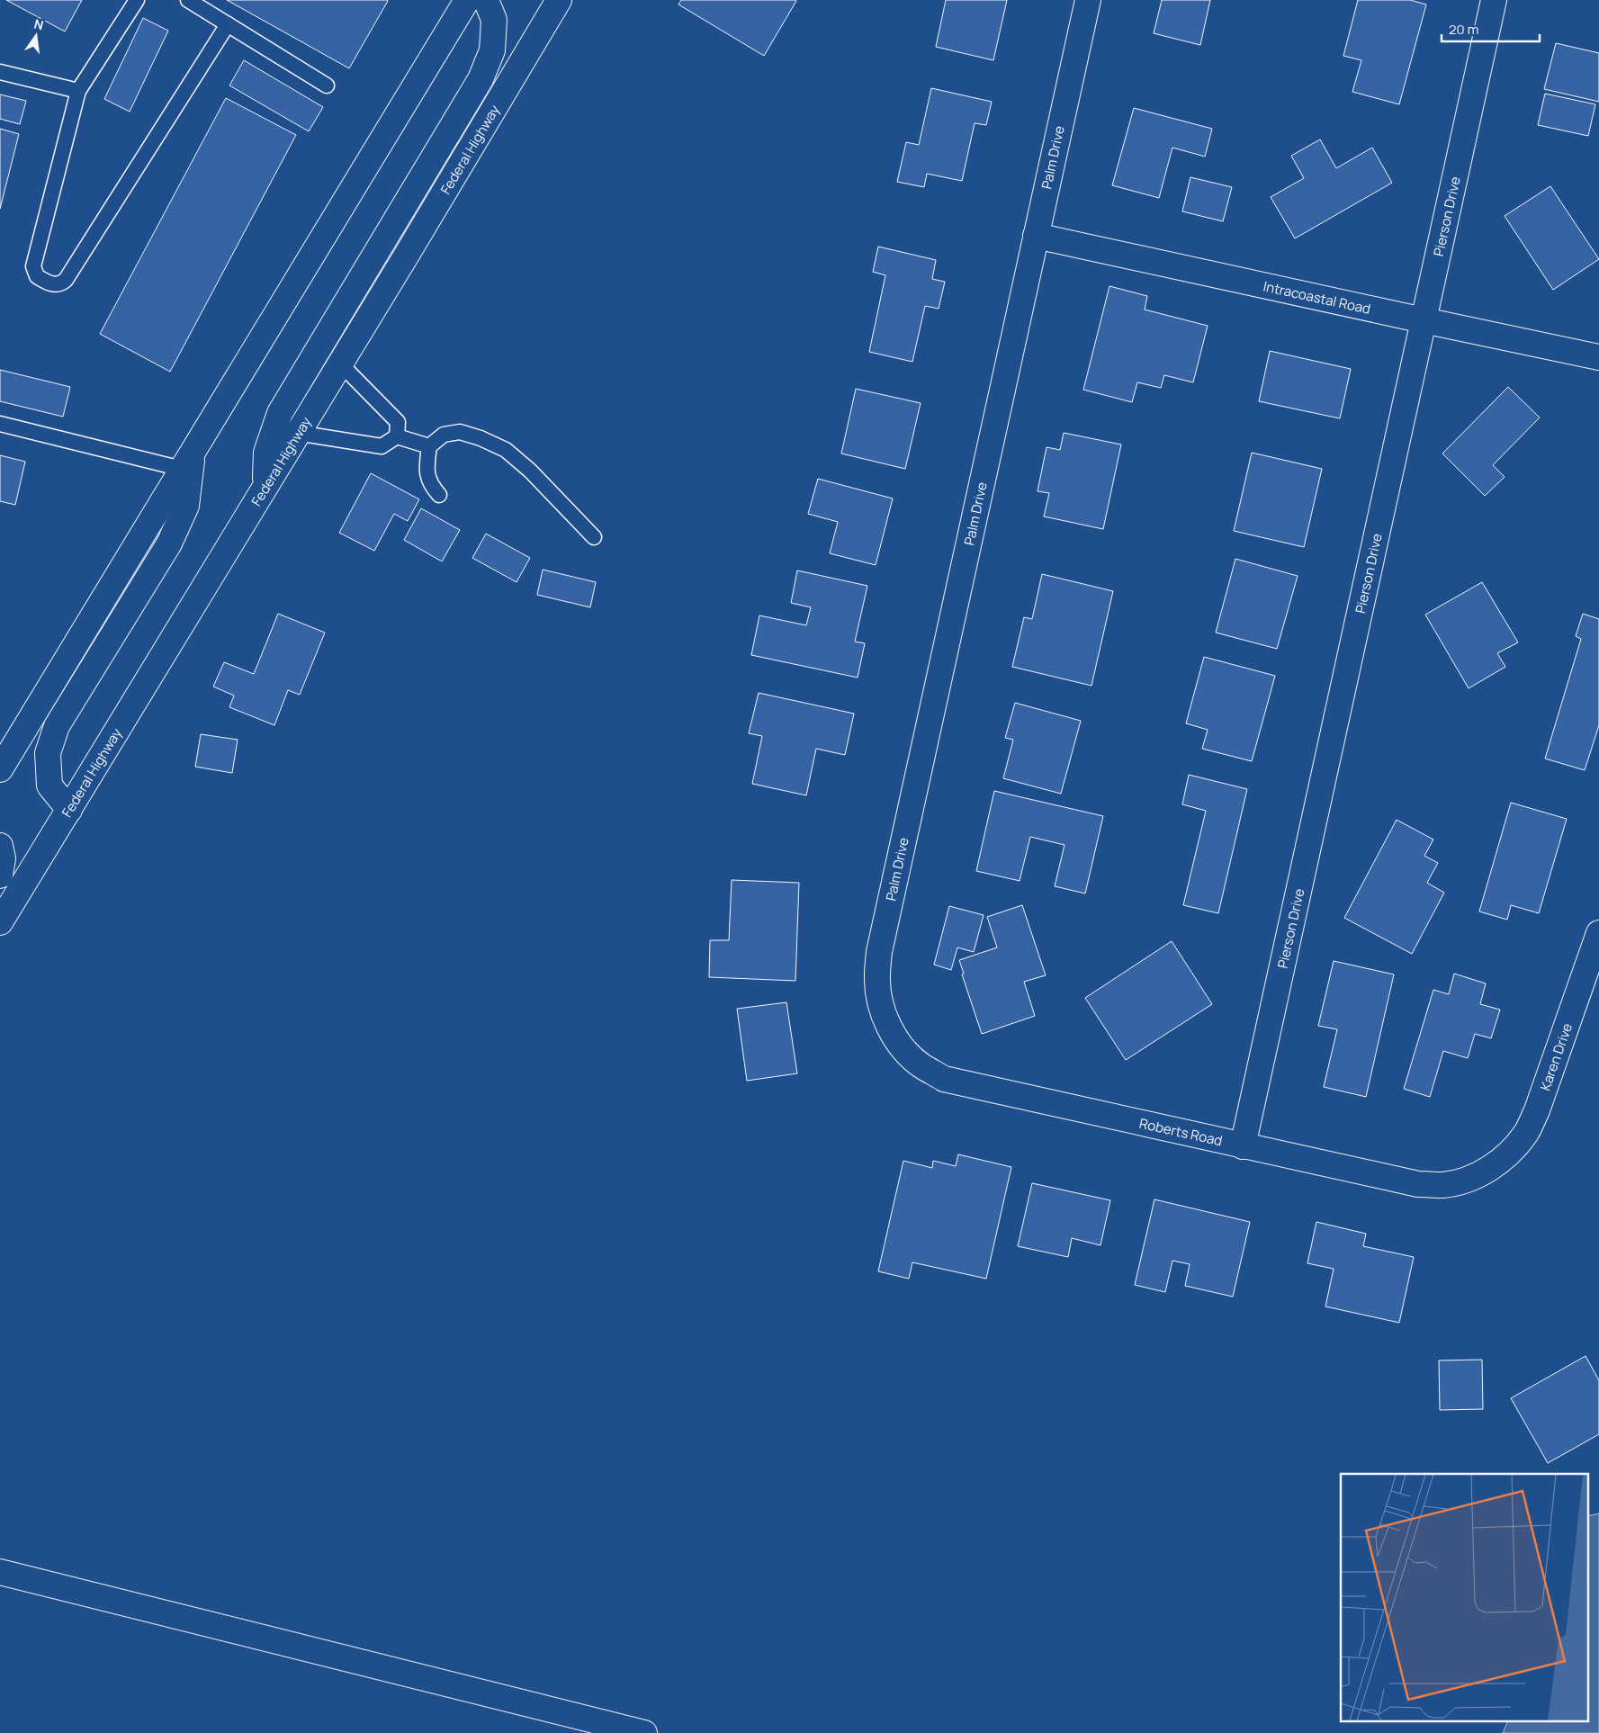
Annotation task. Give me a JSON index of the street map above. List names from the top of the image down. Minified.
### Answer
{"streets":{"street":["Federal Highway","Palm Drive","Pierson Drive","Intracoastal Road","Karen Drive","Roberts Road"]},"crossings":[["Palm Drive","Intracoastal Road"],["Palm Drive","Roberts Road"],["Pierson Drive","Intracoastal Road"],["Pierson Drive","Roberts Road"],["Karen Drive","Roberts Road"]],"scale_bar":"20 m","north":"top"}
